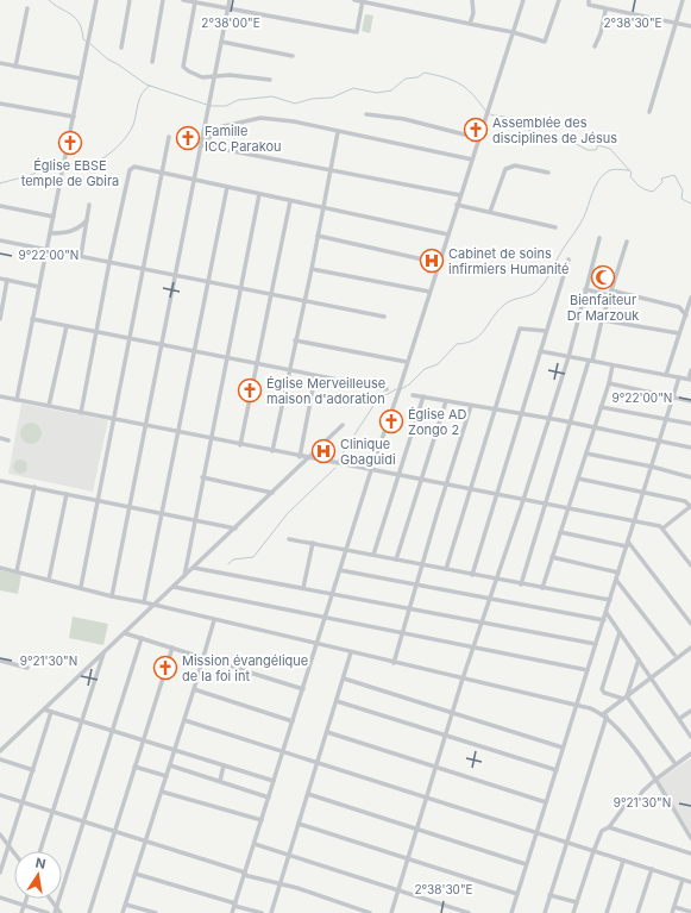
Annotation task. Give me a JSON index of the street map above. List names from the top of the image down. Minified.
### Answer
{"places":{"church":["Assemblée des disciplines de Jésus","Famille ICC Parakou","Église EBSE temple de Gbira","Église Merveilleuse maison d'adoration","Église AD Zongo 2","Mission évangélique de la foi int"],"hospital":["Cabinet de soins infirmiers Humanité","Clinique Gbaguidi"],"mosque":["Bienfaiteur Dr Marzouk"]},"north":"top","coordinates":["2°38'00\"E","2°38'30\"E","9°22'00\"N","9°21'30\"N"]}
